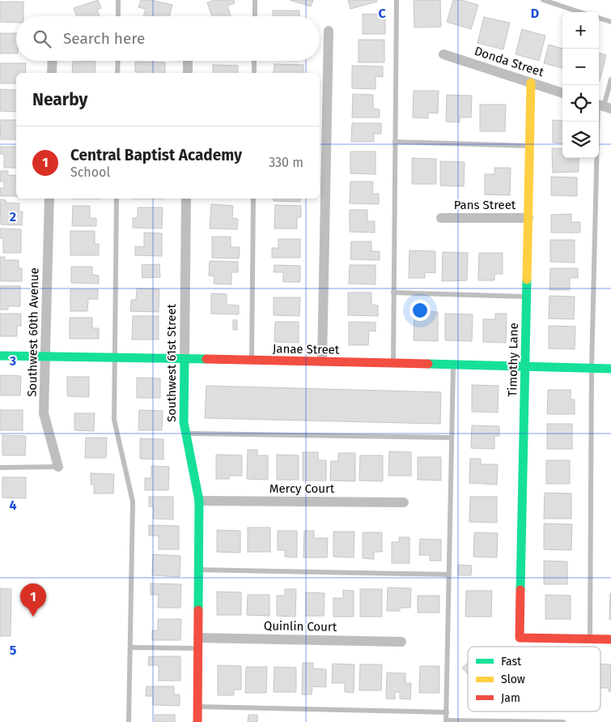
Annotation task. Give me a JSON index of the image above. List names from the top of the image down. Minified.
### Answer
{"streets":{"street":["Donda Street","Pans Street","Southwest 60th Avenue","Janae Street","Timothy Lane","Southwest 61st Street","Mercy Court","Quinlin Court"]},"crossings":[["Donda Street","Timothy Lane"],["Pans Street","Timothy Lane"],["Southwest 60th Avenue","Janae Street"],["Janae Street","Timothy Lane"],["Janae Street","Southwest 61st Street"],["Southwest 61st Street","Mercy Court"],["Southwest 61st Street","Quinlin Court"]],"legend":["Fast","Slow","Jam"],"page":{"map_buttons":["+","−"],"search":"Search here","heading":"Nearby","list":[{"mark":"1","name":"Central Baptist Academy","note":"School","value":"330 m"}],"pins":"1"},"grid":{"columns":["C","D"],"rows":["2","3","4","5"]}}
